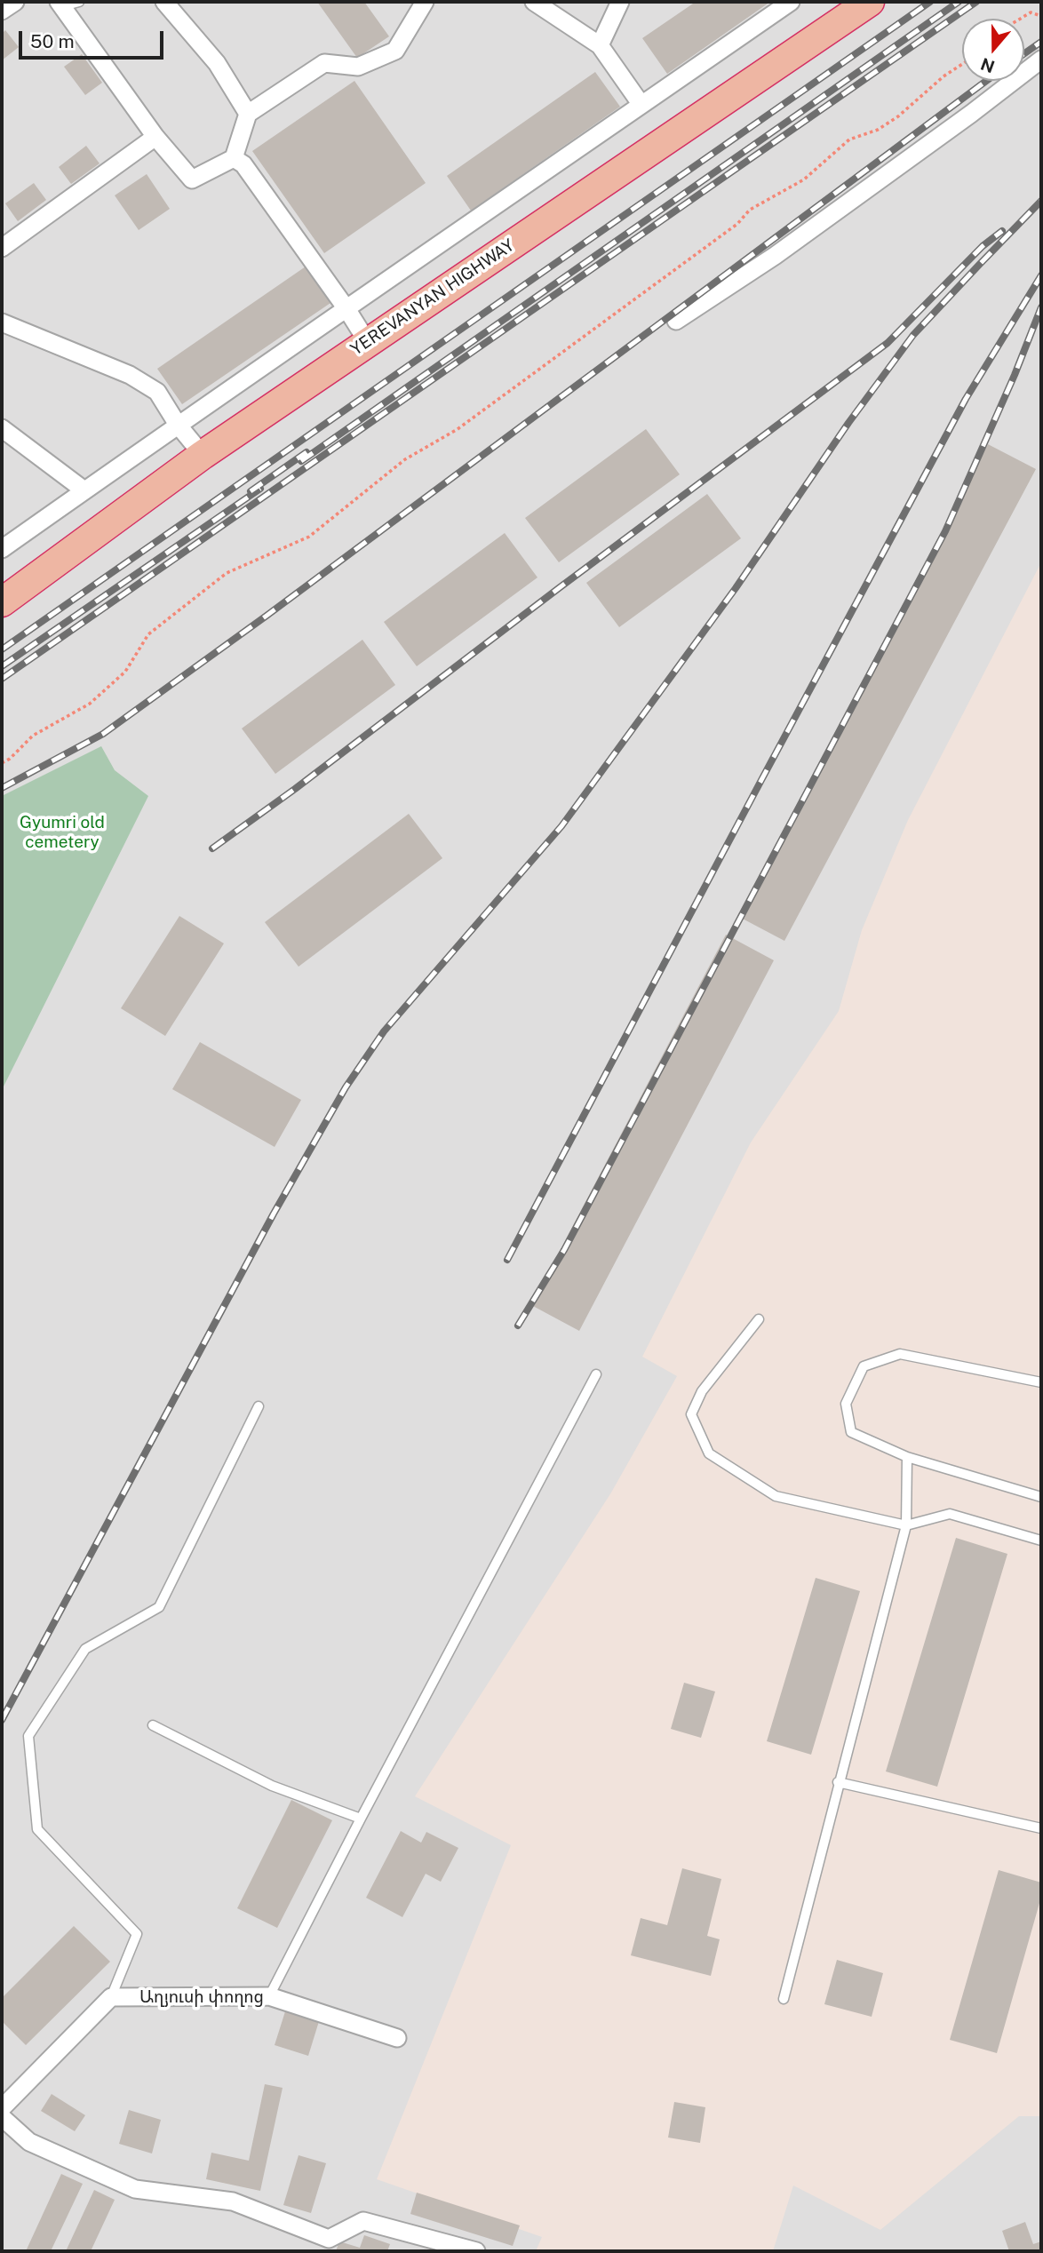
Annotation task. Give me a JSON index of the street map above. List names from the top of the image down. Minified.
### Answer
{"streets":{"highway":["YEREVANYAN HIGHWAY"],"street":["Աղյուսի փողոց"]},"parks":["Gyumri old cemetery"],"scale_bar":"50 m","north":"bottom"}
